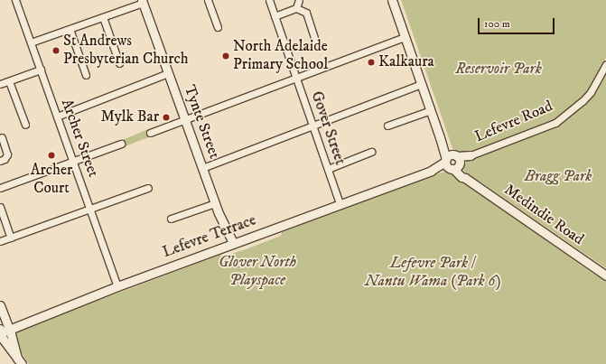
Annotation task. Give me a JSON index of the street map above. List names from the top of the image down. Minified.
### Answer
{"streets":{"street":["Tynte Street","Lefevre Road","Gover Street","Archer Street","Medindie Road","Lefevre Terrace"]},"crossings":[["Tynte Street","Lefevre Terrace"],["Lefevre Road","Medindie Road"],["Lefevre Road","Lefevre Terrace"],["Gover Street","Lefevre Terrace"],["Archer Street","Lefevre Terrace"],["Medindie Road","Lefevre Terrace"]],"parks":["Reservoir Park","Bragg Park","Glover North Playspace","Lefevre Park / Nantu Wama (Park 6)"],"places":["St Andrews Presbyterian Church","North Adelaide Primary School","Kalkaura","Mylk Bar","Archer Court"],"scale_bar":"100 m"}
